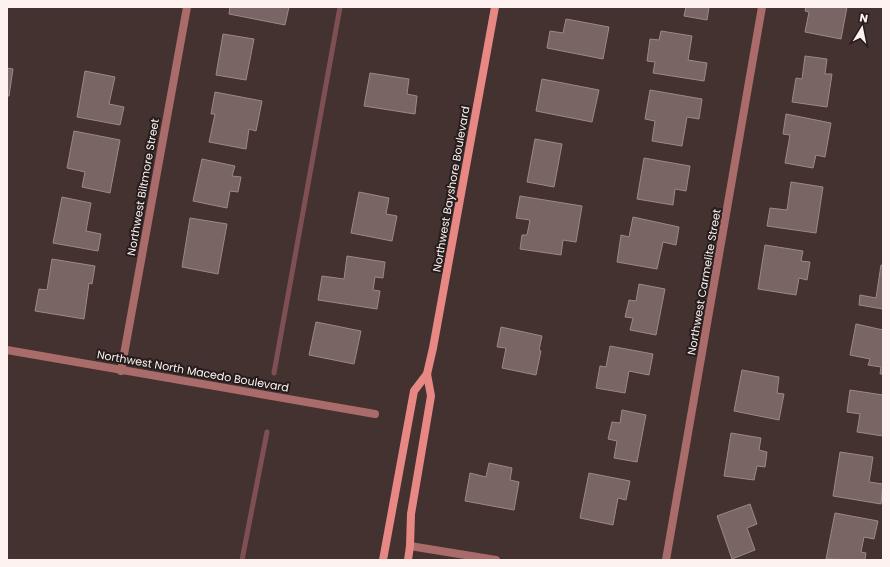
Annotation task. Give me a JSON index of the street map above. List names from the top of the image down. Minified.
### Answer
{"streets":{"main road":["Northwest Bayshore Boulevard"],"street":["Northwest Biltmore Street","Northwest Carmelite Street","Northwest North Macedo Boulevard"]},"crossings":[["Northwest Biltmore Street","Northwest North Macedo Boulevard"]],"north":"top"}
